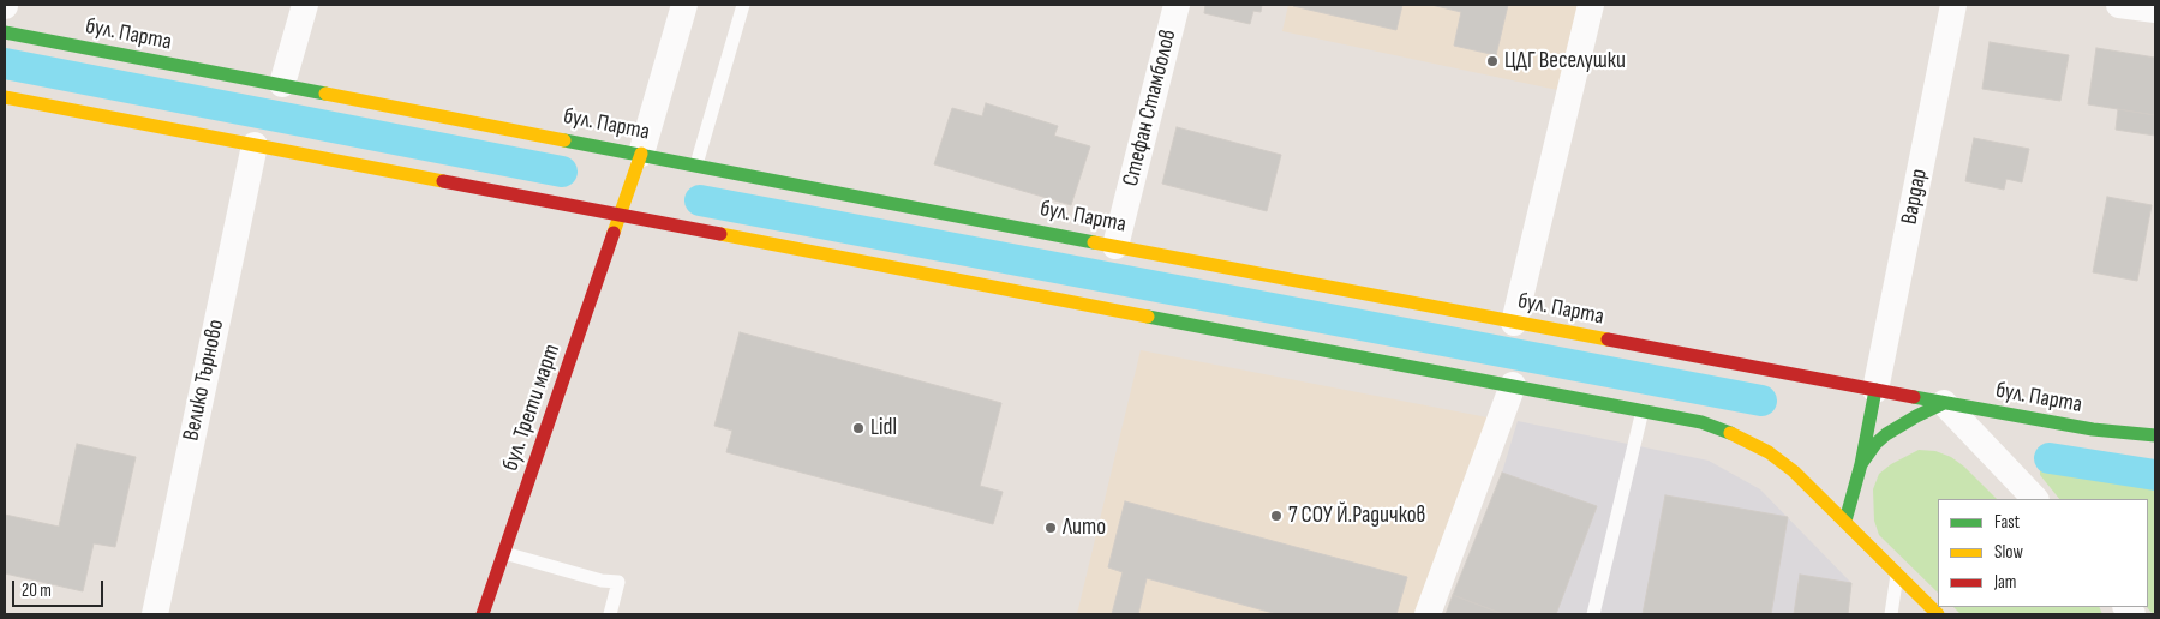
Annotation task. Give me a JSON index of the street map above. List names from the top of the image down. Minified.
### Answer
{"streets":{"main road":["бул. Парта","бул. Трети март"],"street":["Стефан Стамболов","Вардар","Велико Търново"]},"crossings":[["бул. Парта","Стефан Стамболов"],["бул. Парта","Вардар"],["бул. Парта","бул. Трети март"]],"places":["ЦДГ Веселушки","Lidl","7 СОУ Й.Радичков","Лито"],"legend":["Fast","Slow","Jam"],"scale_bar":"20 m"}
